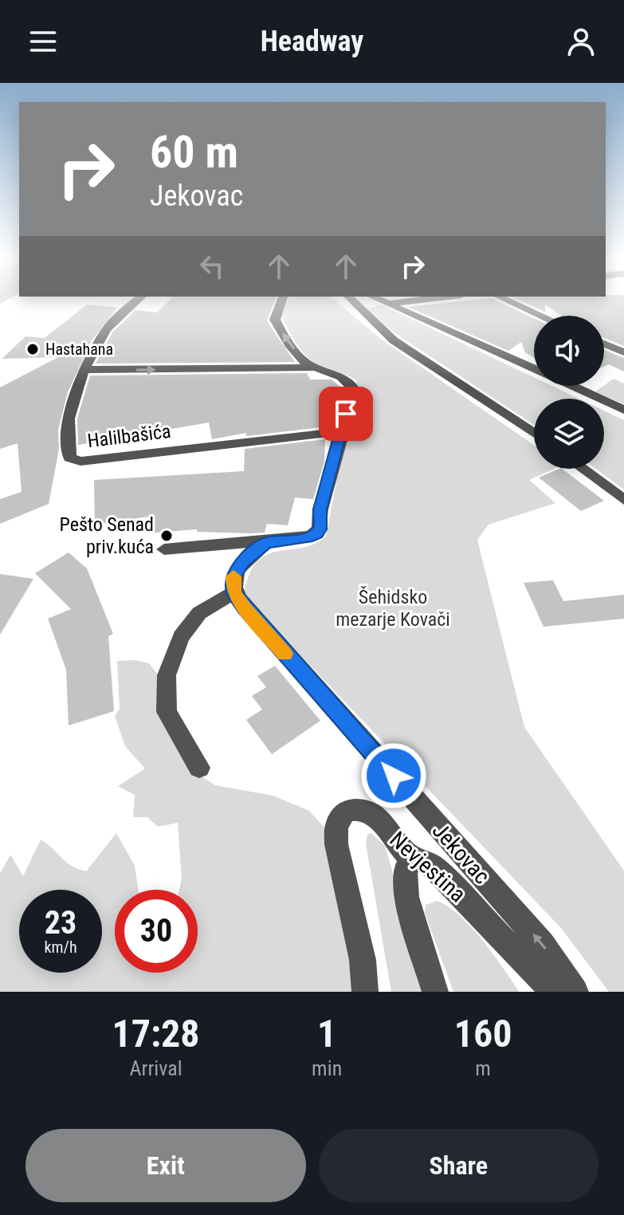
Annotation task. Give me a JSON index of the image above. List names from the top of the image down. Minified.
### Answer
{"streets":{"street":["Halilbašića","Jekovac","Nevjestina"]},"one_way":["Jekovac"],"parks":["Šehidsko mezarje Kovači"],"places":["Hastahana","Pešto Senad priv.kuća"],"page":{"header":"Headway","turn":["60 m","Jekovac"],"speed":"23 km/h","limit":"30","eta":["17:28","Arrival","1","min","160","m"],"buttons":["Exit","Share"]}}
